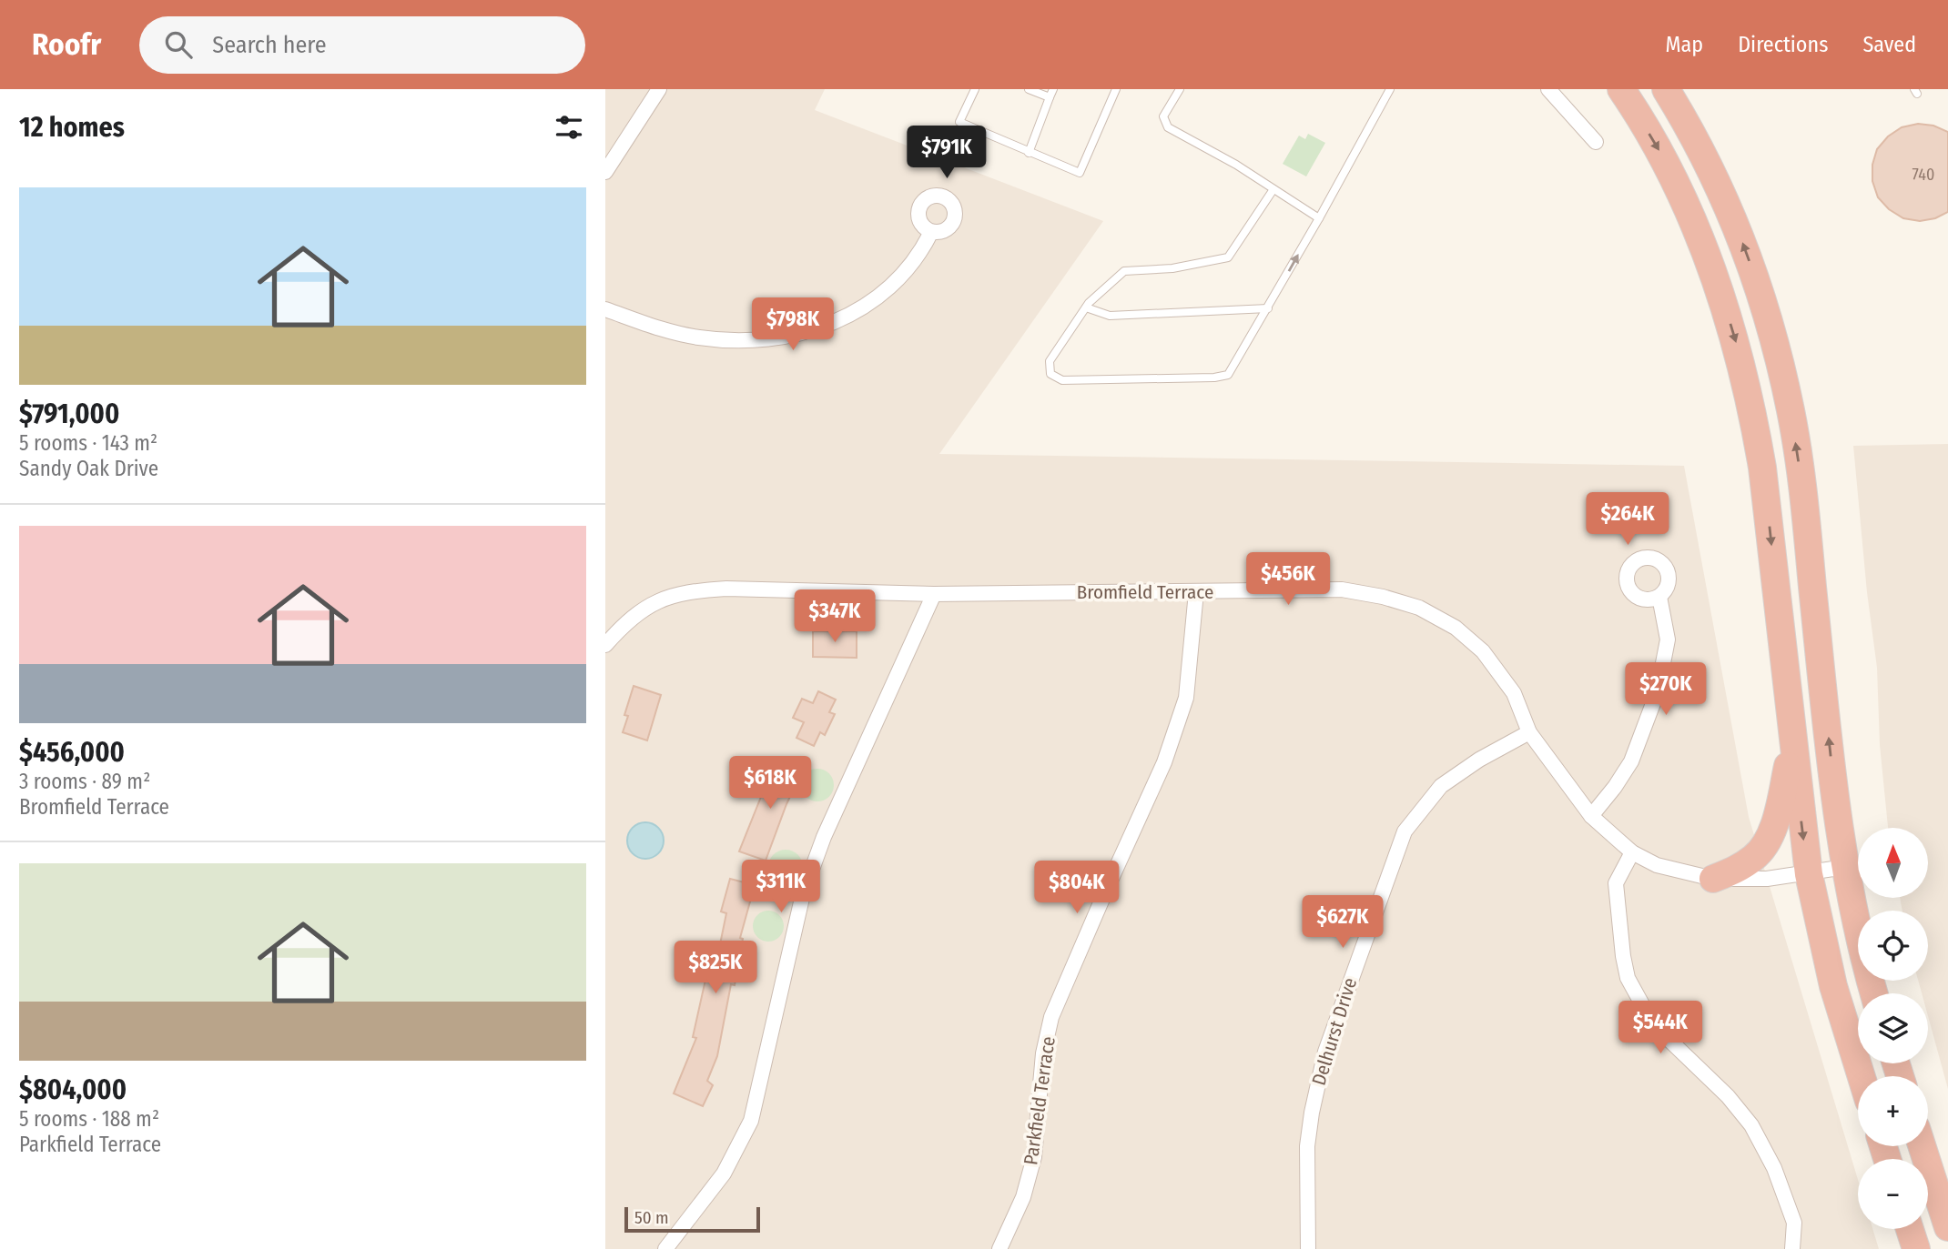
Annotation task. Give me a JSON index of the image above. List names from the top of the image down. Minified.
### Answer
{"streets":{"street":["Bromfield Terrace","Delhurst Drive","Parkfield Terrace"]},"crossings":[["Bromfield Terrace","Delhurst Drive"],["Bromfield Terrace","Parkfield Terrace"]],"house_numbers":["740"],"scale_bar":"50 m","north":"top","page":{"header":"Roofr","search":"Search here","nav":["Map","Directions","Saved"],"heading":"12 homes","price":["$791K","$798K","$264K","$456K","$347K","$270K","$618K","$311K","$804K","$627K","$825K","$544K"],"list":[{"name":"$791,000","note":"5 rooms · 143 m² · Sandy Oak Drive"},{"name":"$456,000","note":"3 rooms · 89 m² · Bromfield Terrace"},{"name":"$804,000","note":"5 rooms · 188 m² · Parkfield Terrace"}],"map_buttons":["+","−"],"scale":"50 m"}}
